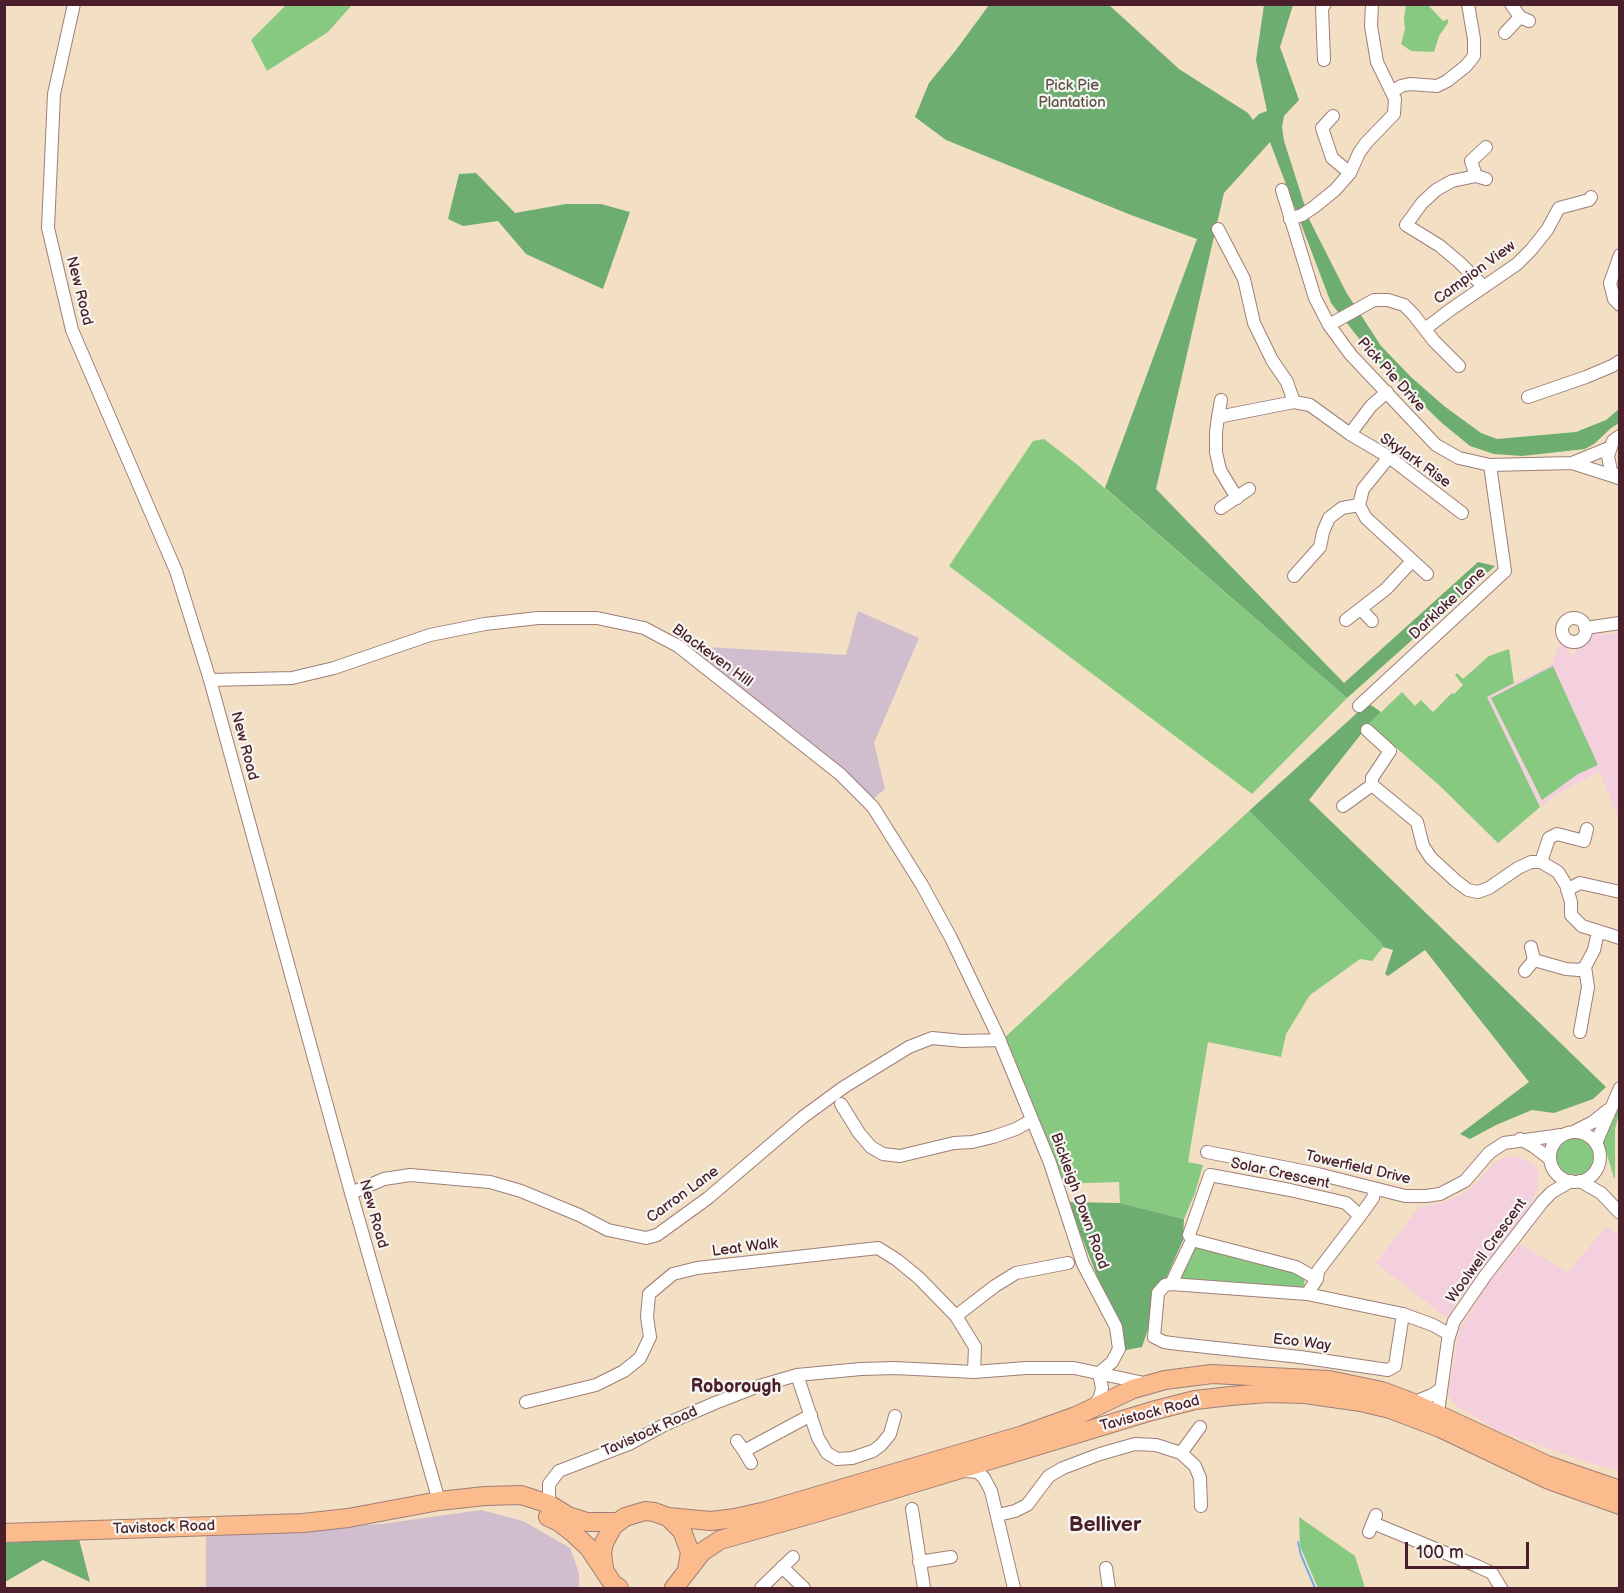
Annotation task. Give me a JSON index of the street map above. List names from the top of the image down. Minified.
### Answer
{"streets":{"highway":["Tavistock Road"],"street":["Campion View","New Road","Pick Pie Drive","Skylark Rise","Darklake Lane","Blackeven Hill","Towerfield Drive","Solar Crescent","Carron Lane","Bickleigh Down Road","Leat Walk","Woolwell Crescent","Eco Way"]},"crossings":[["New Road","Blackeven Hill"],["New Road","Carron Lane"],["New Road","Tavistock Road"],["Pick Pie Drive","Darklake Lane"],["Blackeven Hill","Carron Lane"],["Blackeven Hill","Bickleigh Down Road"],["Towerfield Drive","Woolwell Crescent"],["Carron Lane","Bickleigh Down Road"],["Bickleigh Down Road","Tavistock Road"],["Leat Walk","Tavistock Road"],["Woolwell Crescent","Tavistock Road"]],"districts":["Roborough","Belliver"],"parks":["Pick Pie Plantation"],"scale_bar":"100 m"}
